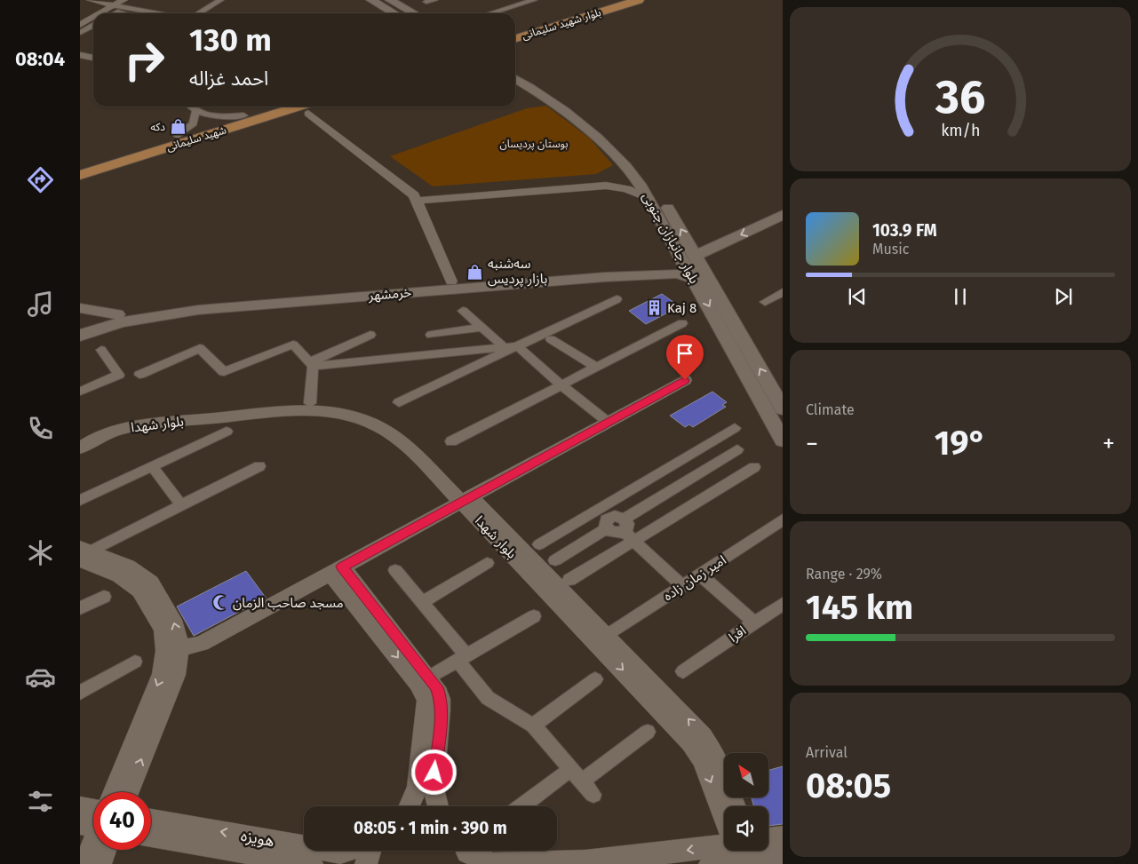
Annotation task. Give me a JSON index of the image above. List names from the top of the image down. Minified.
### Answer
{"streets":{"main road":["بلوار شهید سلیمانی","شهید سلیمانی","بلوار جانبازان جنوبی","خرمشهر"],"street":["بلوار شهدا","امیر زمان زاده","افرا","هویزه"]},"crossings":[["بلوار جانبازان جنوبی","خرمشهر"],["بلوار شهدا","امیر زمان زاده"],["امیر زمان زاده","افرا"]],"parks":["بوستان پردیسان"],"places":{"shop":["دکه","سه‌شنبه بازار پردیس"],"building":["Kaj 8"],"mosque":["مسجد صاحب الزمان"]},"north":"top left","page":{"tabs":"08:04","turn":["130 m","احمد غزاله"],"song":["103.9 FM","Music"],"tile":["Climate",["Range · 29%","145 km"],["Arrival","08:05"]],"heat":["−","19°","+"],"limit":"40","trip":"08:05 · 1 min · 390 m","gauge":["36","km/h"]}}
